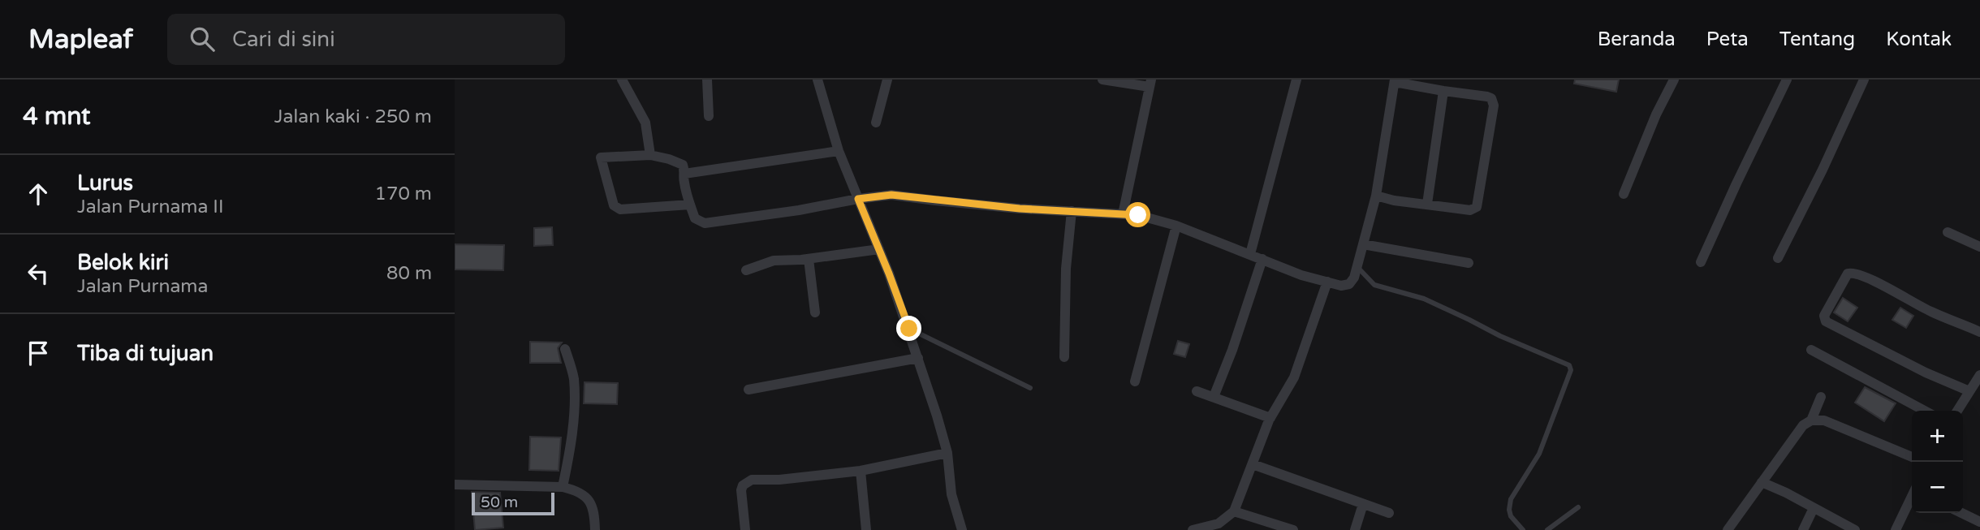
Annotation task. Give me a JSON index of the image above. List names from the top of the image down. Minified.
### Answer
{"scale_bar":"50 m","page":{"header":"Mapleaf","search":"Cari di sini","nav":["Beranda","Peta","Tentang","Kontak"],"heading":["4 mnt","Jalan kaki · 250 m"],"list":[["Lurus","Jalan Purnama II","170 m"],["Belok kiri","Jalan Purnama","80 m"],"Tiba di tujuan"],"map_buttons":["+","−"],"scale":"50 m"}}
